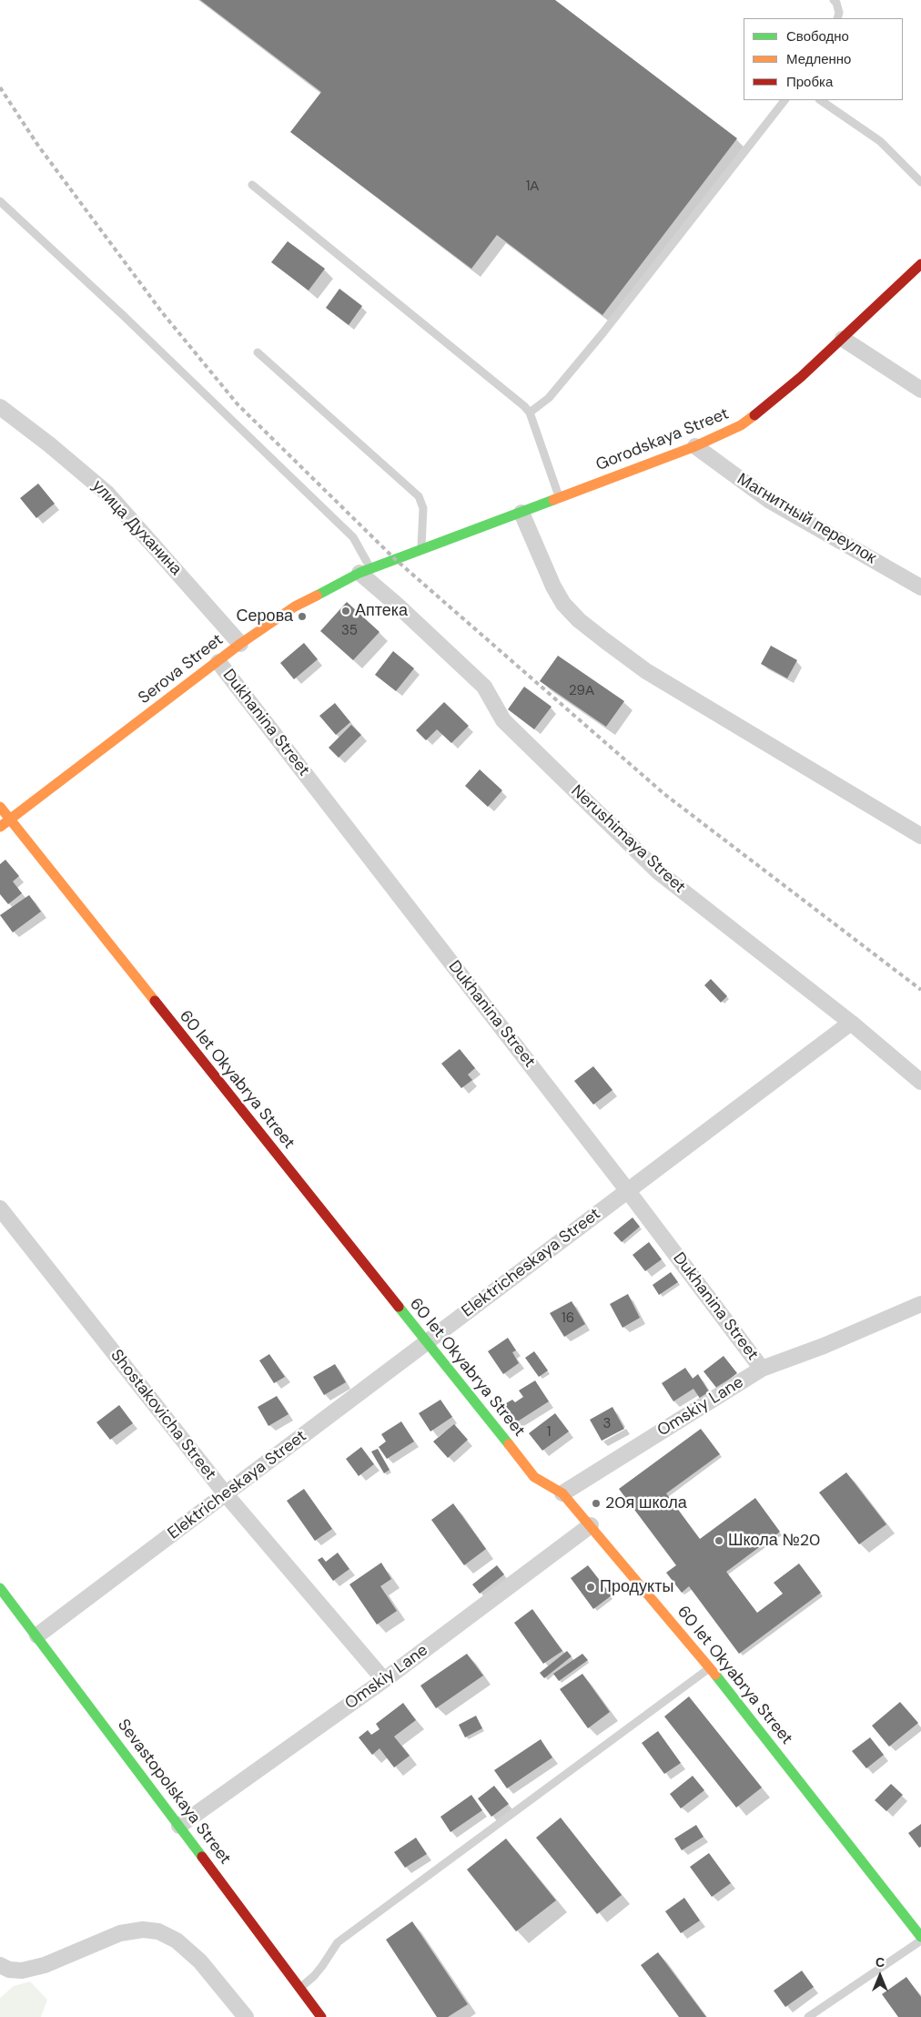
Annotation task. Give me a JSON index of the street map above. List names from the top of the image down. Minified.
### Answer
{"streets":{"street":["Gorodskaya Street","Магнитный переулок","улица Духанина","Serova Street","Dukhanina Street","Nerushimaya Street","60 let Okyabrya Street","Elektricheskaya Street","Omskiy Lane","Shostakovicha Street","Sevastopolskaya Street"]},"crossings":[["Gorodskaya Street","Магнитный переулок"],["Gorodskaya Street","Serova Street"],["улица Духанина","Serova Street"],["Serova Street","Dukhanina Street"],["Serova Street","Nerushimaya Street"],["Serova Street","60 let Okyabrya Street"],["Dukhanina Street","Elektricheskaya Street"],["Dukhanina Street","Omskiy Lane"],["Nerushimaya Street","Elektricheskaya Street"],["60 let Okyabrya Street","Elektricheskaya Street"],["60 let Okyabrya Street","Omskiy Lane"],["Elektricheskaya Street","Shostakovicha Street"],["Elektricheskaya Street","Sevastopolskaya Street"],["Omskiy Lane","Shostakovicha Street"],["Omskiy Lane","Sevastopolskaya Street"]],"places":["Аптека","Серова","20я школа","Школа №20","Продукты"],"house_numbers":["1А","35","29А","16","3","1"],"legend":["Свободно","Медленно","Пробка"],"north":"top"}
